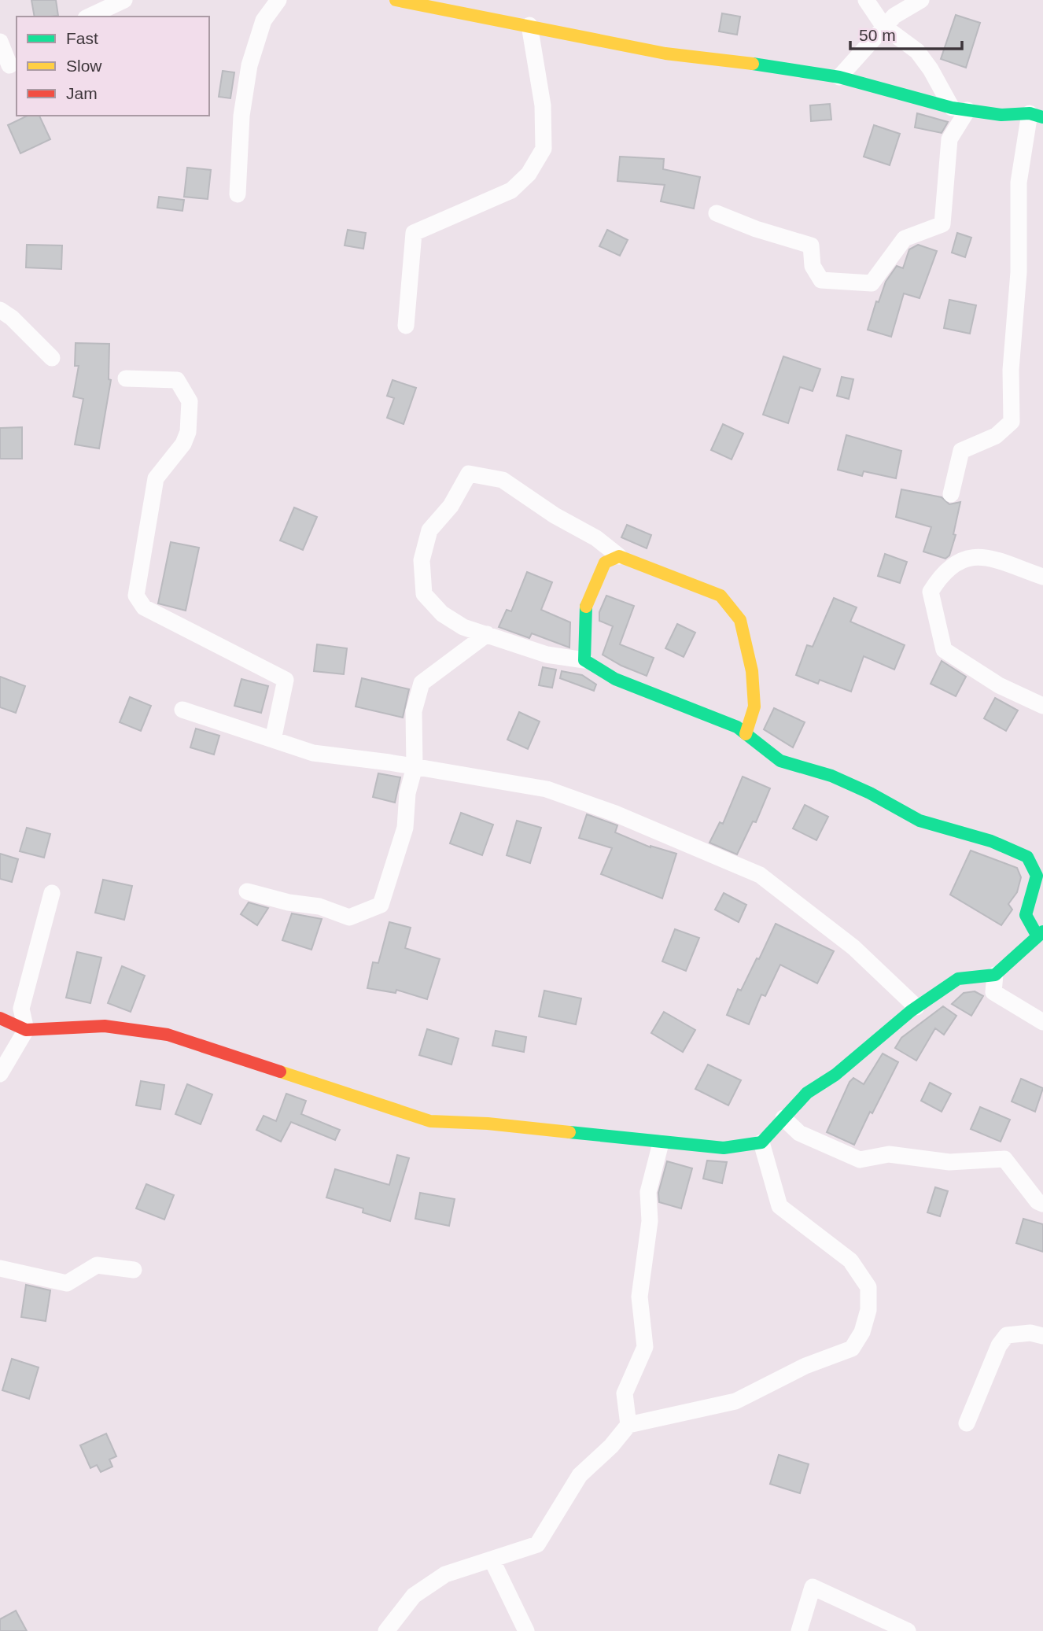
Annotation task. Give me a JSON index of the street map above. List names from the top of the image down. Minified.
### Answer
{"legend":["Fast","Slow","Jam"],"scale_bar":"50 m"}
